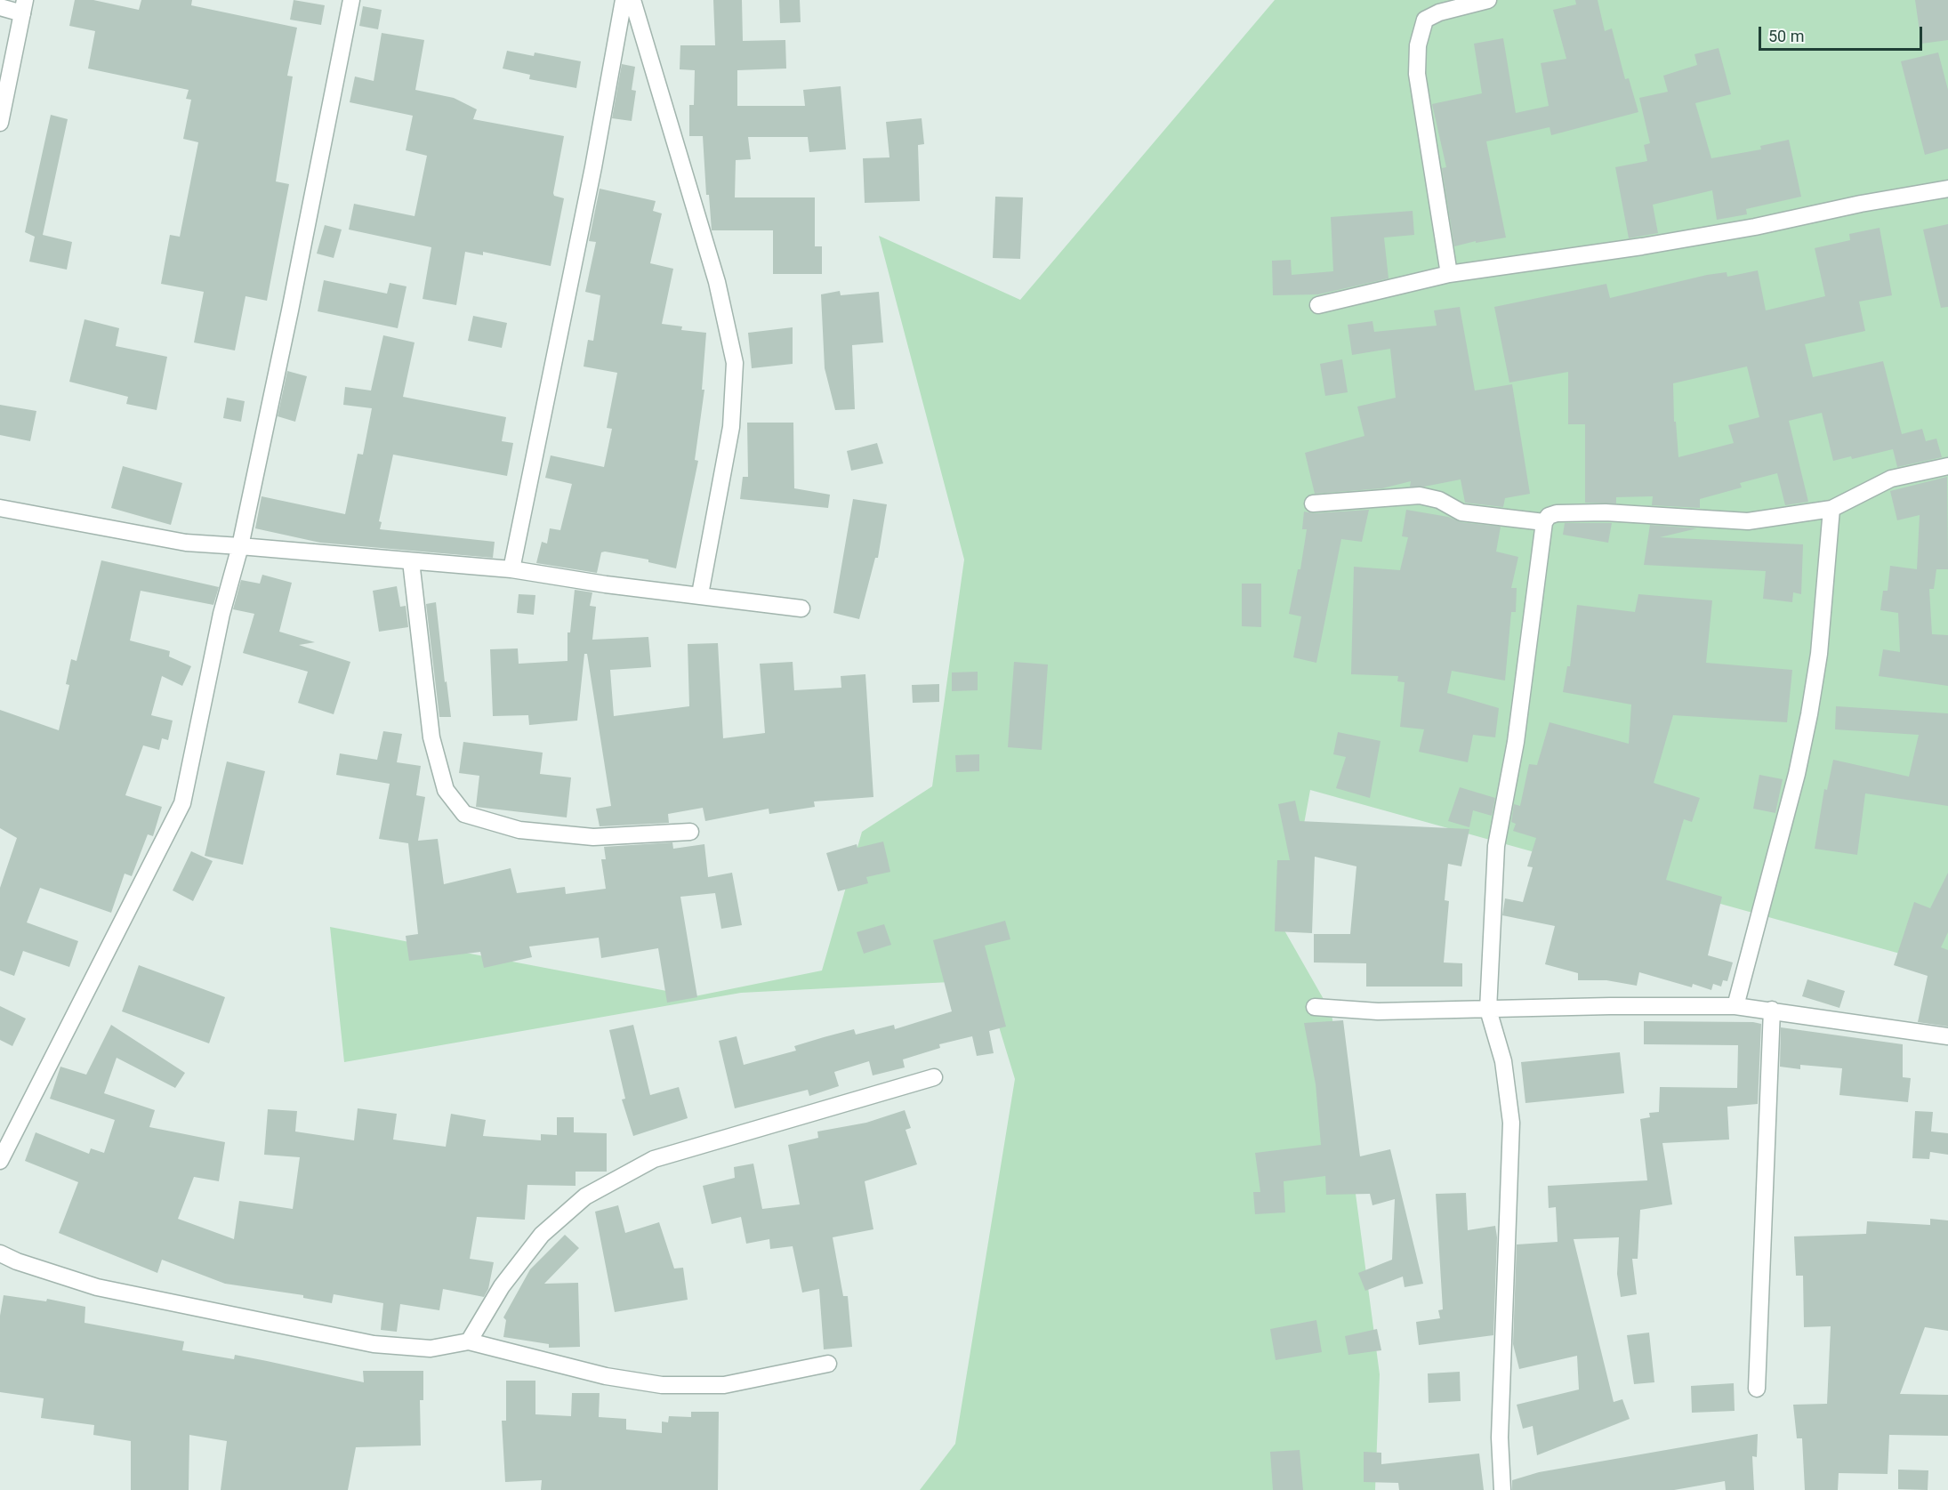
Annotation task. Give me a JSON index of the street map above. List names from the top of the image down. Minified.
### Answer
{"scale_bar":"50 m"}
